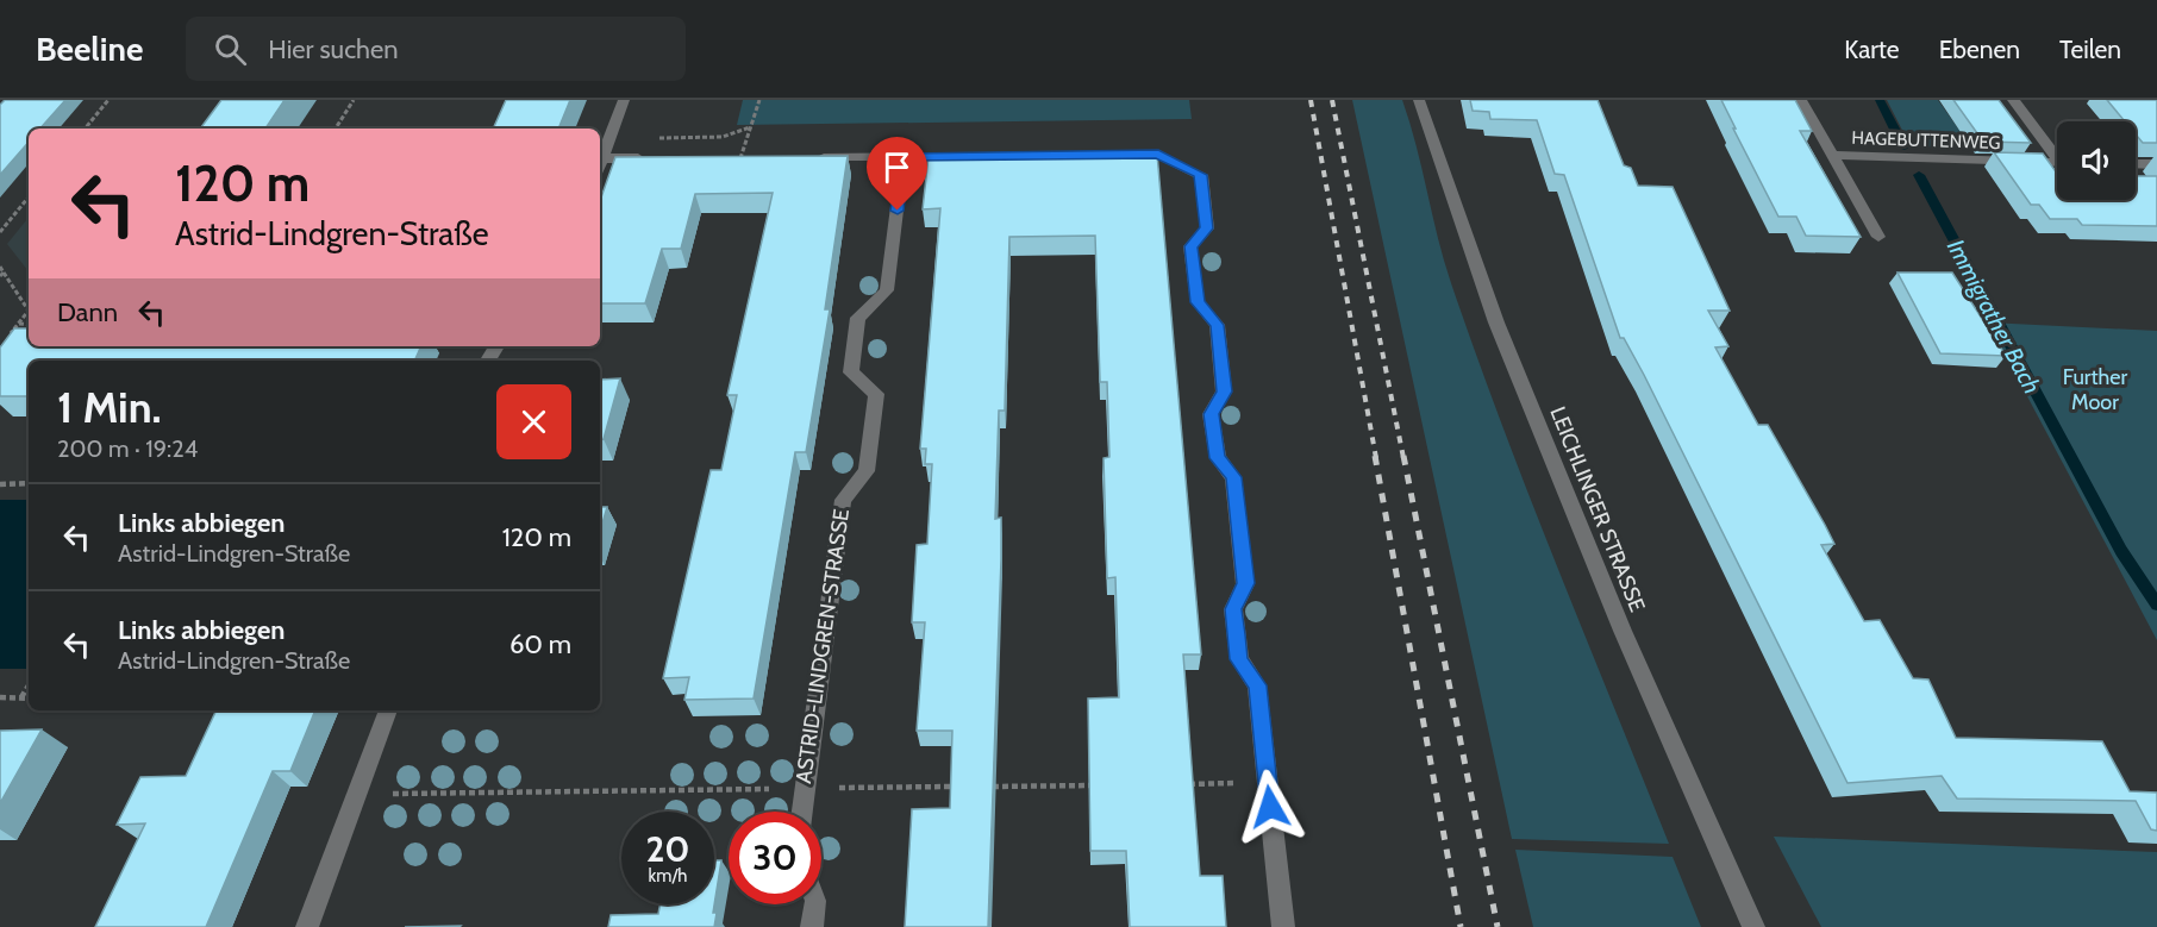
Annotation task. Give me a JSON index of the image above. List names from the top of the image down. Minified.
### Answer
{"streets":{"street":["HAGEBUTTENWEG","LEICHLINGER STRASSE","ASTRID-LINDGREN-STRASSE"]},"water":["Immigrather Bach"],"parks":["Further Moor"],"page":{"header":"Beeline","search":"Hier suchen","nav":["Karte","Ebenen","Teilen"],"turn":["120 m","Astrid-Lindgren-Straße"],"then":"Dann","heading":["1 Min.","200 m · 19:24"],"list":[{"name":"Links abbiegen","note":"Astrid-Lindgren-Straße","value":"120 m"},{"name":"Links abbiegen","note":"Astrid-Lindgren-Straße","value":"60 m"}],"speed":"20 km/h","limit":"30"}}
